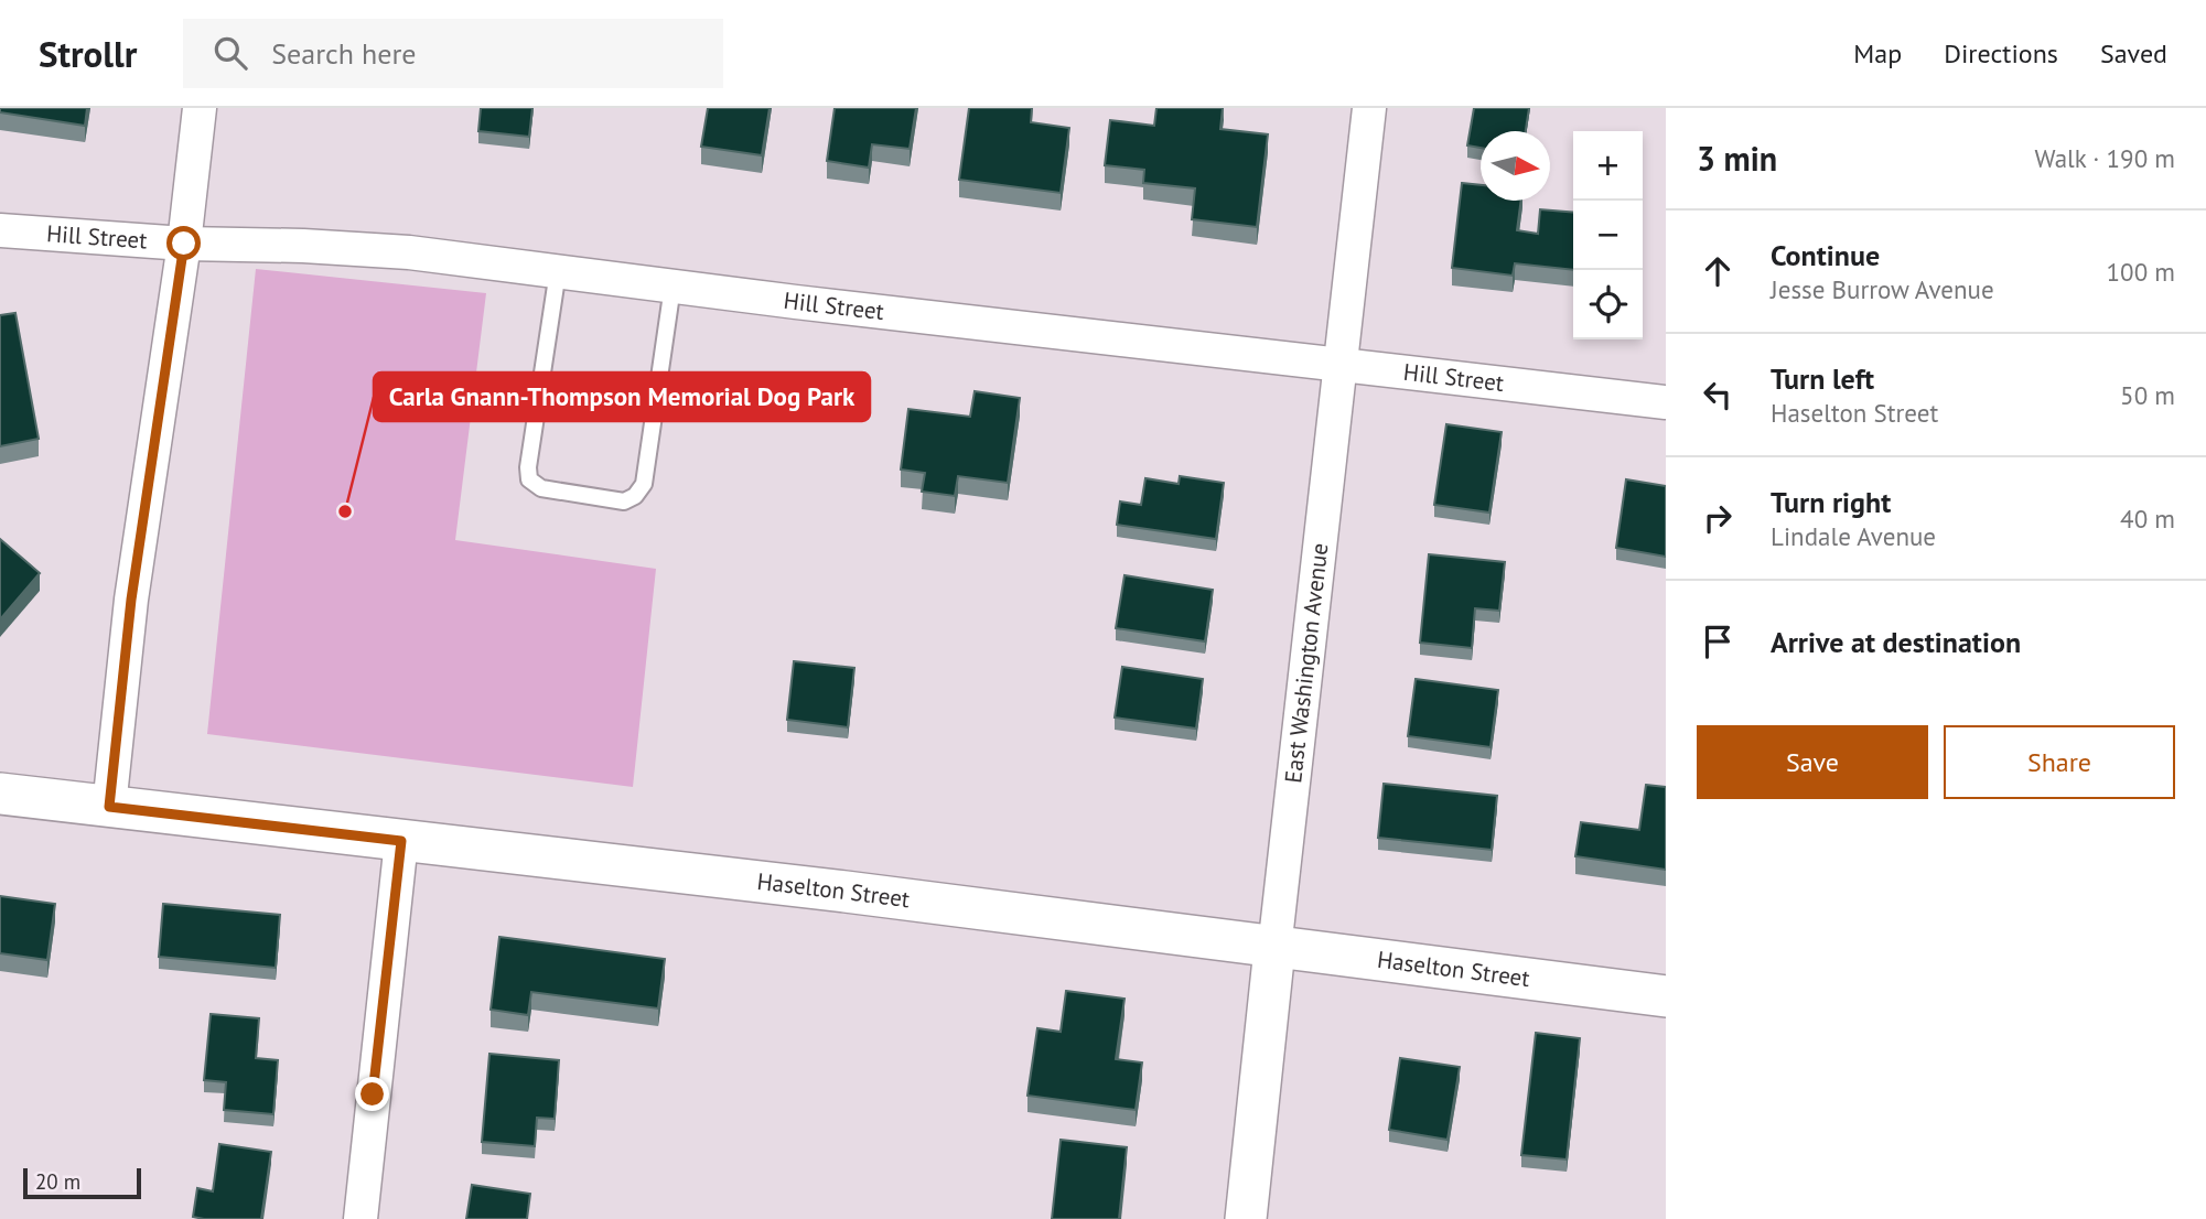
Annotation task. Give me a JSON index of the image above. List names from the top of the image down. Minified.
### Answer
{"streets":{"street":["Hill Street","East Washington Avenue","Haselton Street"]},"crossings":[["Hill Street","East Washington Avenue"],["East Washington Avenue","Haselton Street"]],"places":["Carla Gnann-Thompson Memorial Dog Park"],"scale_bar":"20 m","north":"right","page":{"header":"Strollr","search":"Search here","nav":["Map","Directions","Saved"],"heading":["3 min","Walk · 190 m"],"map_buttons":["+","−"],"list":[["Continue","Jesse Burrow Avenue","100 m"],["Turn left","Haselton Street","50 m"],["Turn right","Lindale Avenue","40 m"],"Arrive at destination"],"buttons":["Save","Share"],"scale":"20 m"}}
